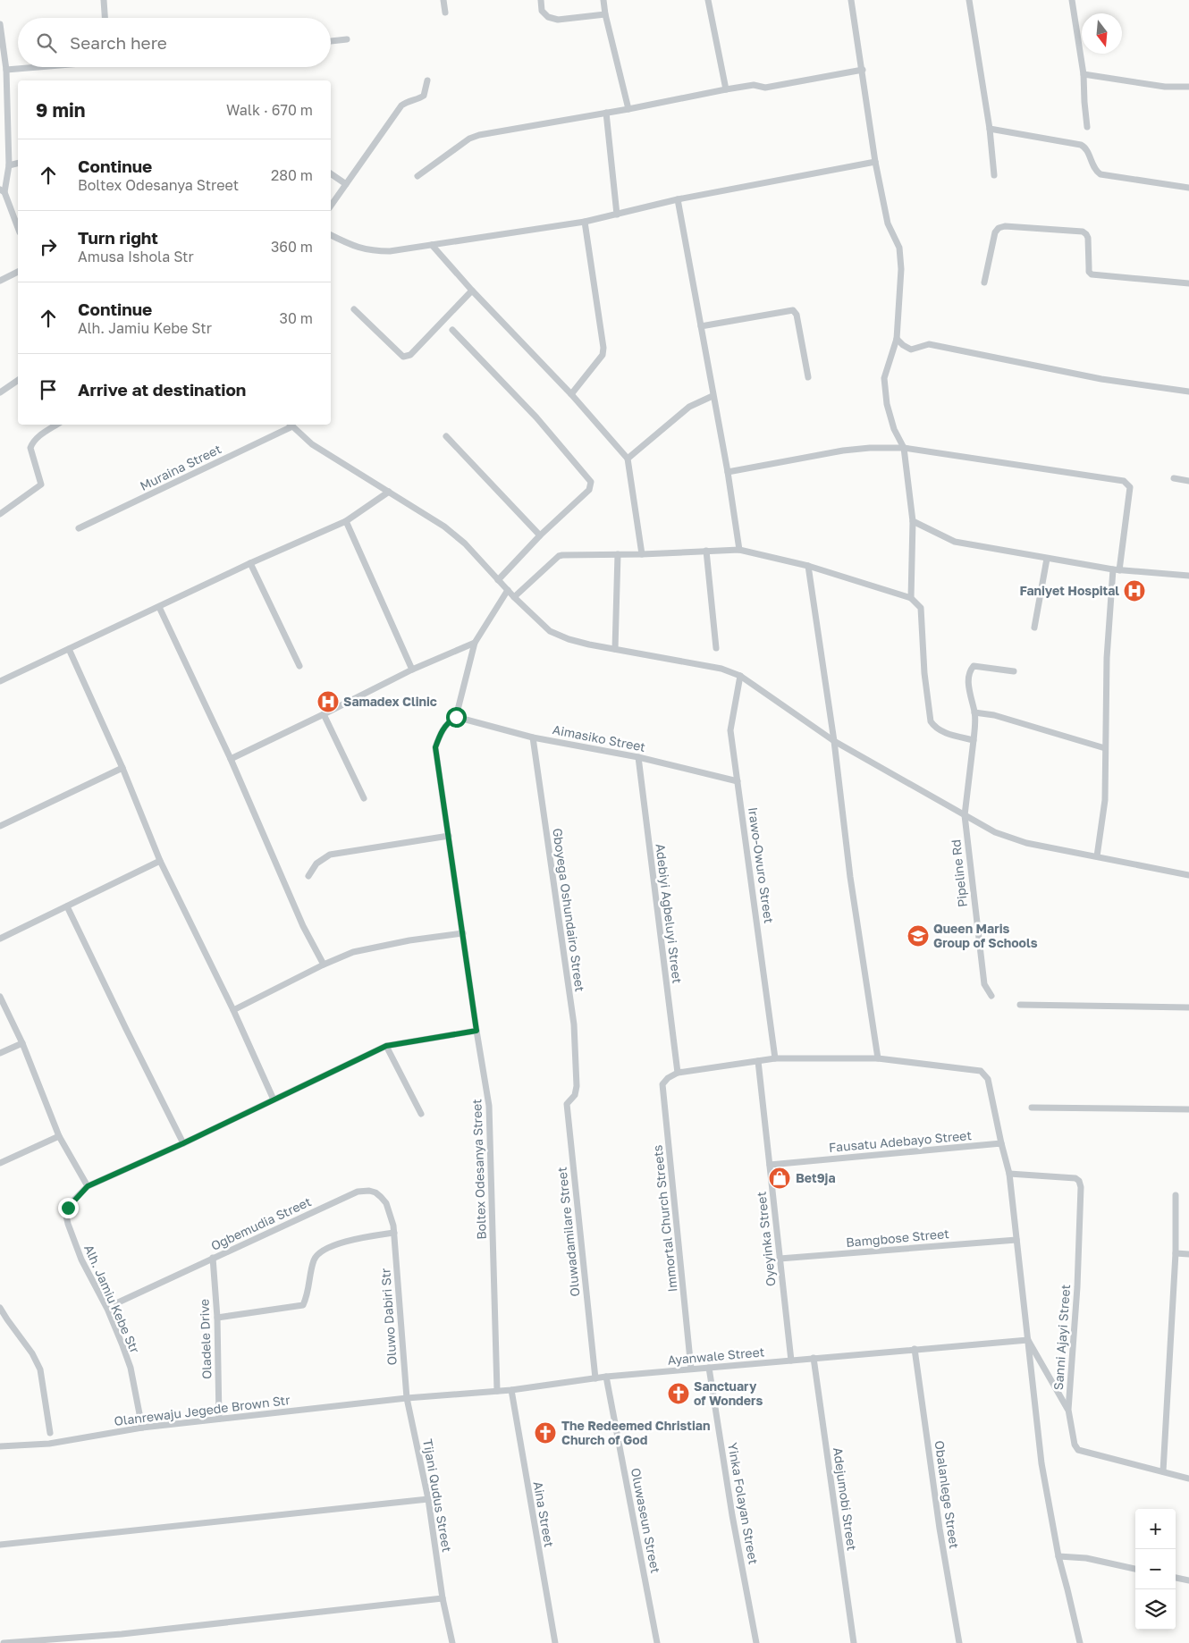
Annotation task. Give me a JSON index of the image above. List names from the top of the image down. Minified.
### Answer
{"streets":{"street":["Muraina Street","Aimasiko Street","Irawo-Owuro Street","Pipeline Rd","Gboyega Oshundairo Street","Adebiyi Agbeluyi Street","Fausatu Adebayo Street","Boltex Odesanya Street","Immortal Church Streets","Ogbemudia Street","Oluwadamilare Street","Bamgbose Street","Oyeyinka Street","Alh. Jamiu Kebe Str","Oluwo Dabiri Str","Sanni Ajayi Street","Oladele Drive","Ayanwale Street","Olanrewaju Jegede Brown Str","Obalanlege Street","Tijani Qudus Street","Adejumobi Street","Yinka Folayan Street","Aina Street","Oluwaseun Street"]},"crossings":[["Aimasiko Street","Irawo-Owuro Street"],["Aimasiko Street","Gboyega Oshundairo Street"],["Aimasiko Street","Adebiyi Agbeluyi Street"],["Aimasiko Street","Boltex Odesanya Street"],["Gboyega Oshundairo Street","Oluwadamilare Street"],["Adebiyi Agbeluyi Street","Immortal Church Streets"],["Fausatu Adebayo Street","Oyeyinka Street"],["Boltex Odesanya Street","Ayanwale Street"],["Immortal Church Streets","Ayanwale Street"],["Ogbemudia Street","Oluwo Dabiri Str"],["Ogbemudia Street","Oladele Drive"],["Oluwadamilare Street","Ayanwale Street"],["Bamgbose Street","Oyeyinka Street"],["Oyeyinka Street","Ayanwale Street"],["Alh. Jamiu Kebe Str","Olanrewaju Jegede Brown Str"],["Oluwo Dabiri Str","Ayanwale Street"],["Oluwo Dabiri Str","Olanrewaju Jegede Brown Str"],["Oluwo Dabiri Str","Tijani Qudus Street"],["Oladele Drive","Olanrewaju Jegede Brown Str"],["Ayanwale Street","Olanrewaju Jegede Brown Str"],["Ayanwale Street","Obalanlege Street"],["Ayanwale Street","Tijani Qudus Street"],["Ayanwale Street","Adejumobi Street"],["Ayanwale Street","Yinka Folayan Street"],["Ayanwale Street","Aina Street"],["Ayanwale Street","Oluwaseun Street"],["Olanrewaju Jegede Brown Str","Tijani Qudus Street"]],"places":{"hospital":["Faniyet Hospital","Samadex Clinic"],"school or university":["Queen Maris Group of Schools"],"shop":["Bet9ja"],"church":["Sanctuary of Wonders","The Redeemed Christian Church of God"]},"north":"bottom","page":{"search":"Search here","heading":["9 min","Walk · 670 m"],"list":[["Continue","Boltex Odesanya Street","280 m"],["Turn right","Amusa Ishola Str","360 m"],["Continue","Alh. Jamiu Kebe Str","30 m"],"Arrive at destination"],"map_buttons":["+","−"]}}
